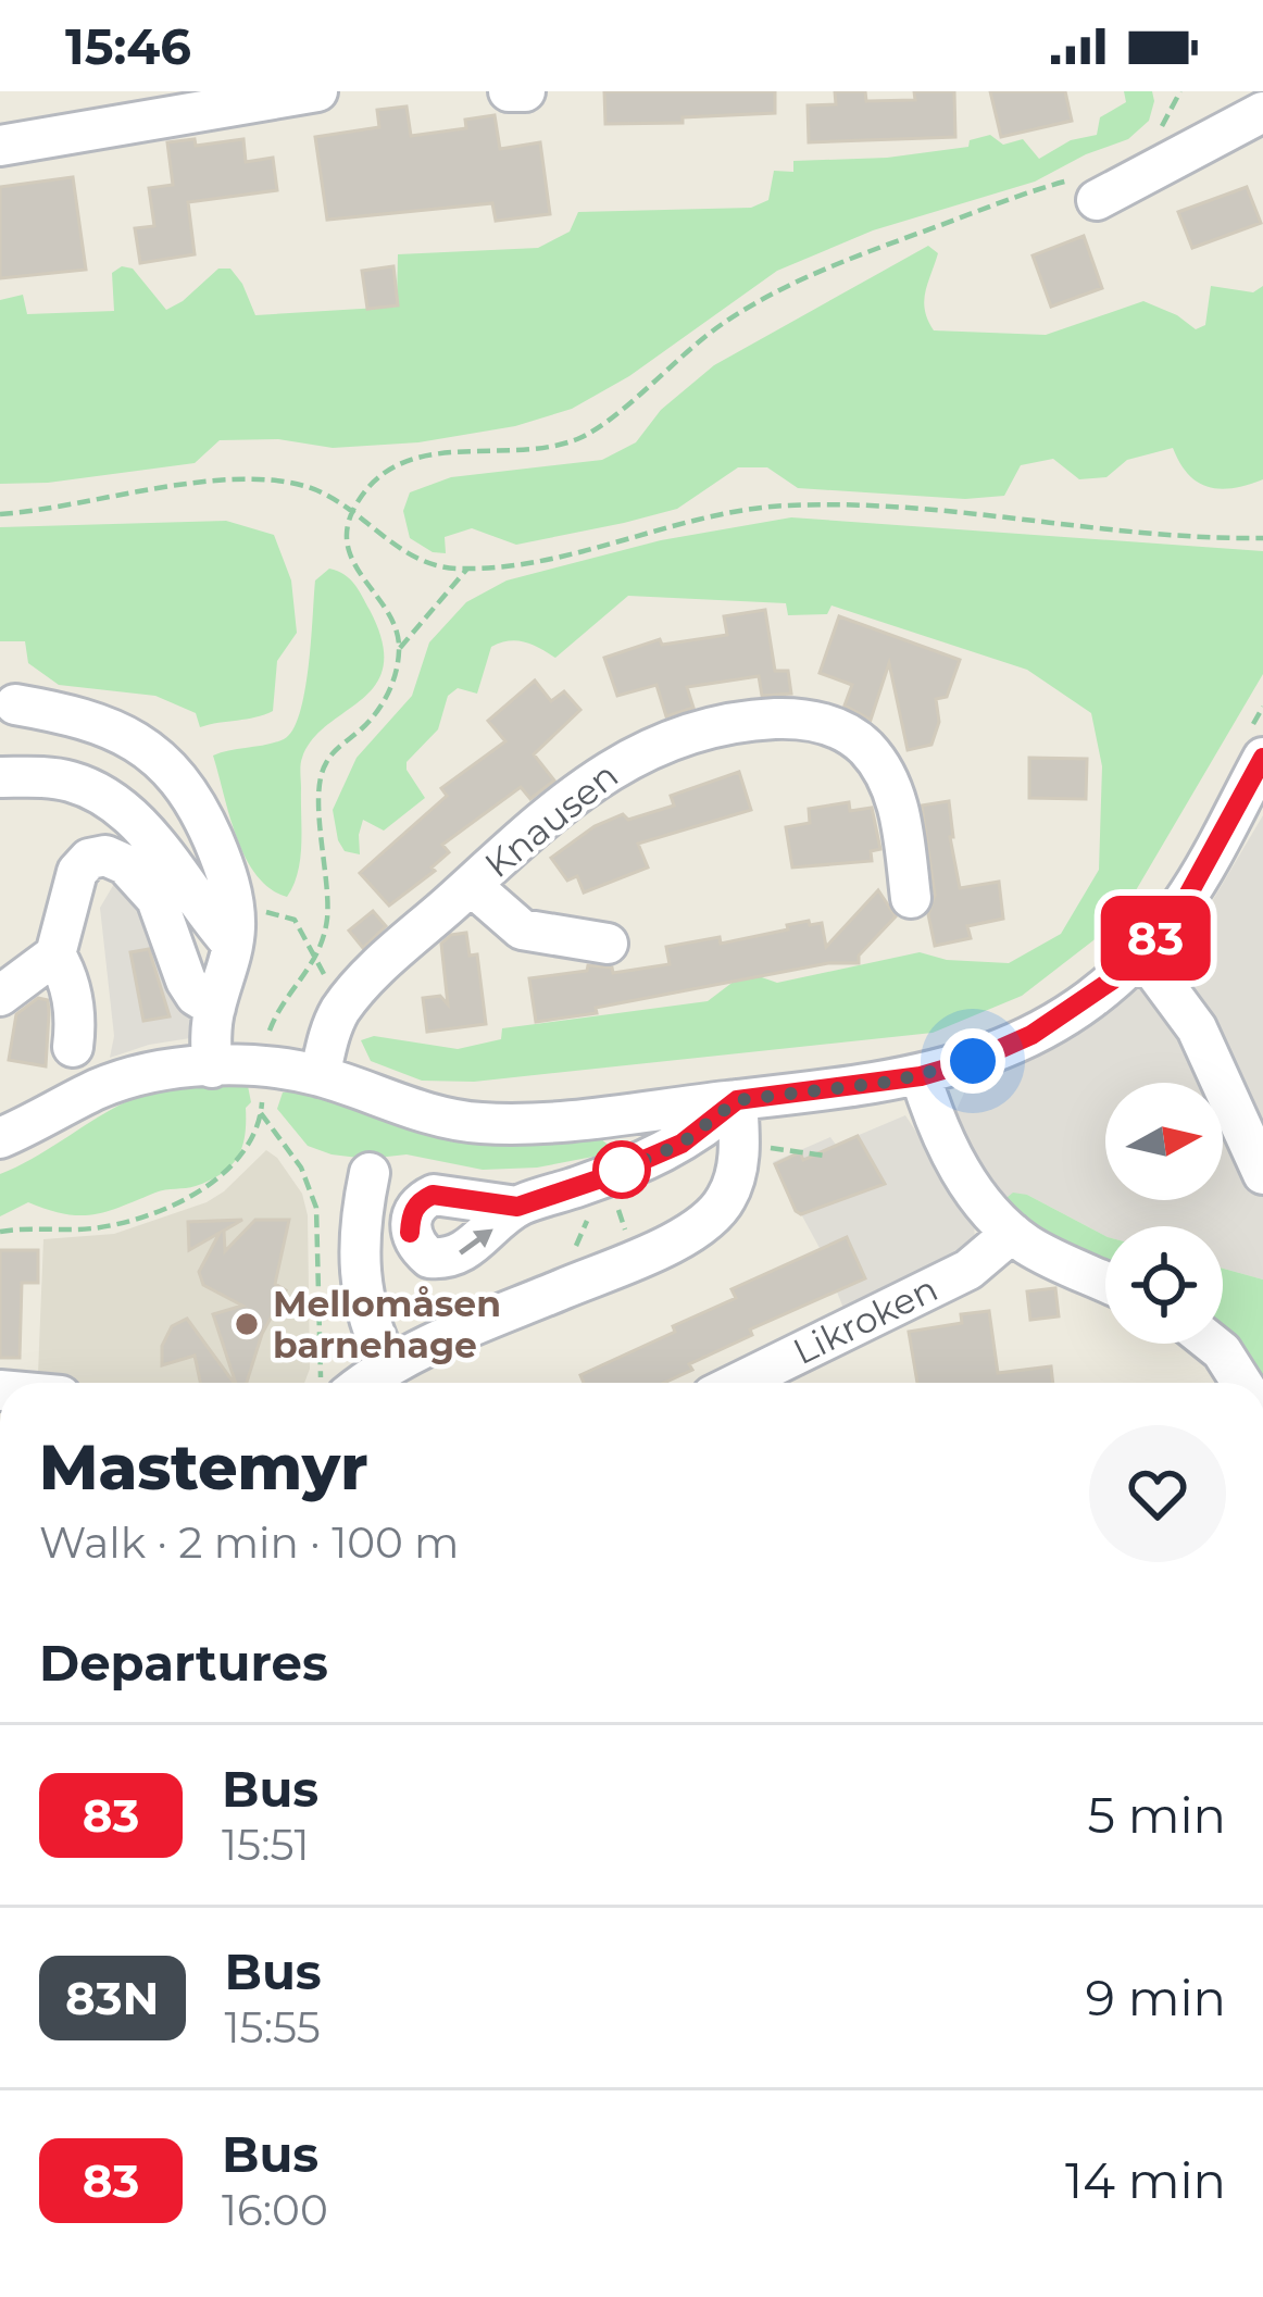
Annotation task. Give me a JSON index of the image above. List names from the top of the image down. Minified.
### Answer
{"streets":{"street":["Knausen","Likroken"]},"places":["Mellomåsen barnehage"],"lines":["bus line 83"],"north":"right","page":{"status":"15:46","on_map":"83","heading":[["Mastemyr","Walk · 2 min · 100 m"],"Departures"],"list":[{"mark":"83","name":"Bus","note":"15:51","value":"5 min"},{"mark":"83N","name":"Bus","note":"15:55","value":"9 min"},{"mark":"83","name":"Bus","note":"16:00","value":"14 min"}]}}
